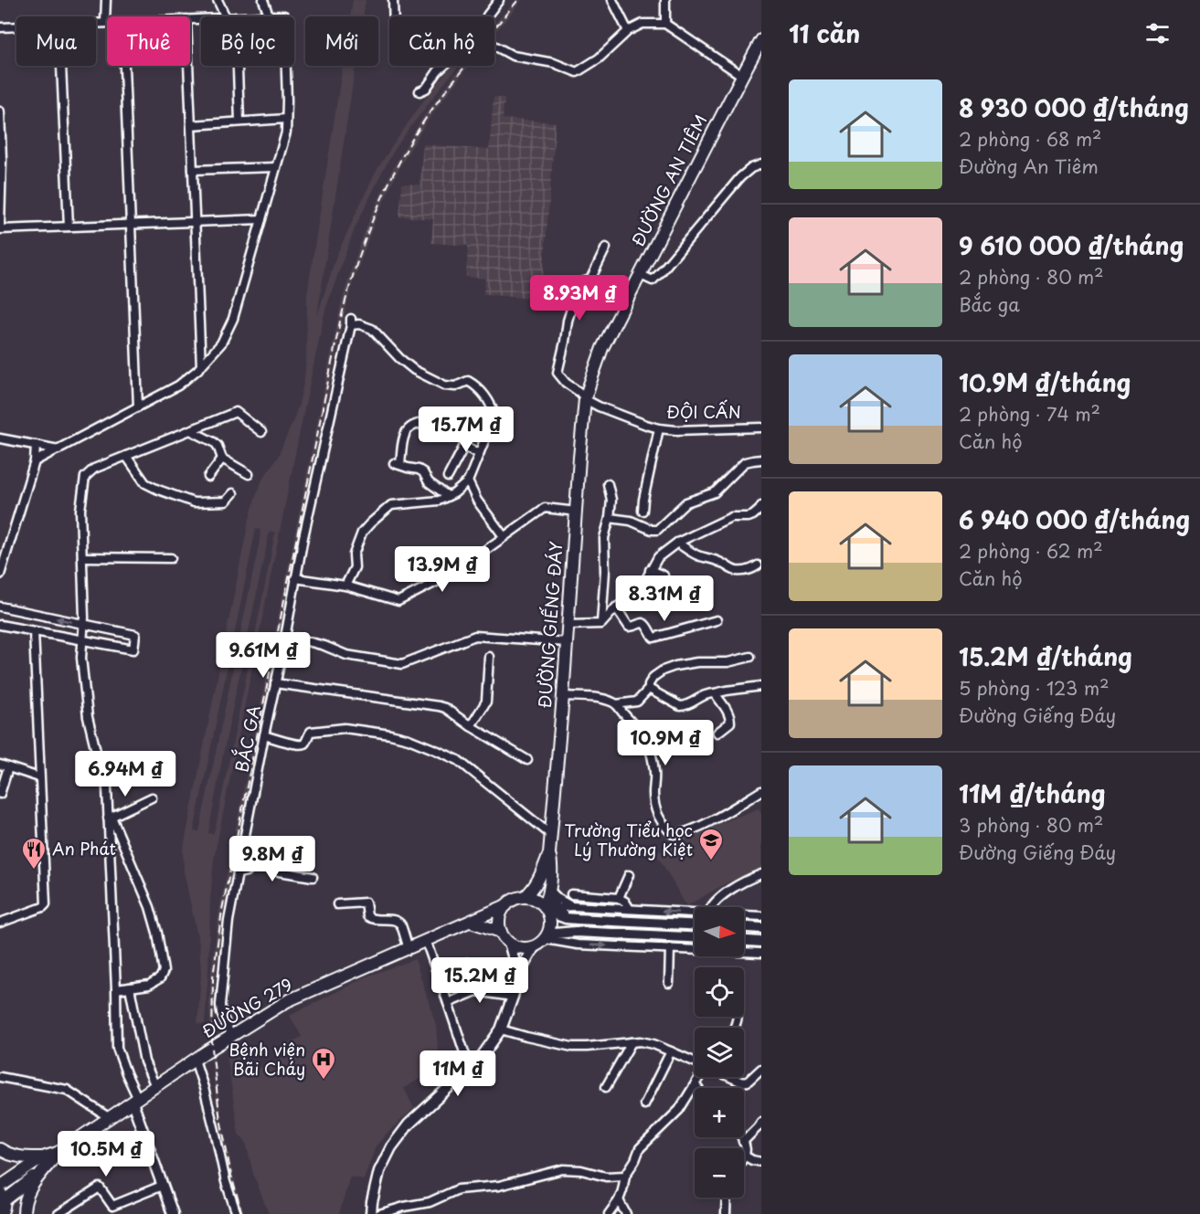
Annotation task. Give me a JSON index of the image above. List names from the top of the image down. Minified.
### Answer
{"streets":{"main road":["ĐƯỜNG AN TIÊM","ĐƯỜNG GIẾNG ĐÁY","ĐƯỜNG 279"],"street":["ĐỘI CẤN","BẮC GA"]},"crossings":[["ĐƯỜNG AN TIÊM","ĐỘI CẤN"],["ĐƯỜNG AN TIÊM","ĐƯỜNG GIẾNG ĐÁY"],["ĐỘI CẤN","ĐƯỜNG GIẾNG ĐÁY"],["ĐƯỜNG GIẾNG ĐÁY","ĐƯỜNG 279"],["BẮC GA","ĐƯỜNG 279"]],"places":{"school or university":["Trường Tiểu học Lý Thường Kiệt"],"restaurant":["An Phát"],"hospital":["Bệnh viện Bãi Cháy"]},"north":"right","page":{"heading":"11 căn","chip":["Mua","Thuê","Bộ lọc","Mới","Căn hộ"],"list":[{"name":"8 930 000 ₫/tháng","note":"2 phòng · 68 m² · Đường An Tiêm"},{"name":"9 610 000 ₫/tháng","note":"2 phòng · 80 m² · Bắc ga"},{"name":"10.9M ₫/tháng","note":"2 phòng · 74 m² · Căn hộ"},{"name":"6 940 000 ₫/tháng","note":"2 phòng · 62 m² · Căn hộ"},{"name":"15.2M ₫/tháng","note":"5 phòng · 123 m² · Đường Giếng Đáy"},{"name":"11M ₫/tháng","note":"3 phòng · 80 m² · Đường Giếng Đáy"}],"price":["8.93M ₫","15.7M ₫","13.9M ₫","8.31M ₫","9.61M ₫","10.9M ₫","6.94M ₫","9.8M ₫","15.2M ₫","11M ₫","10.5M ₫"],"map_buttons":["+","−"]}}
